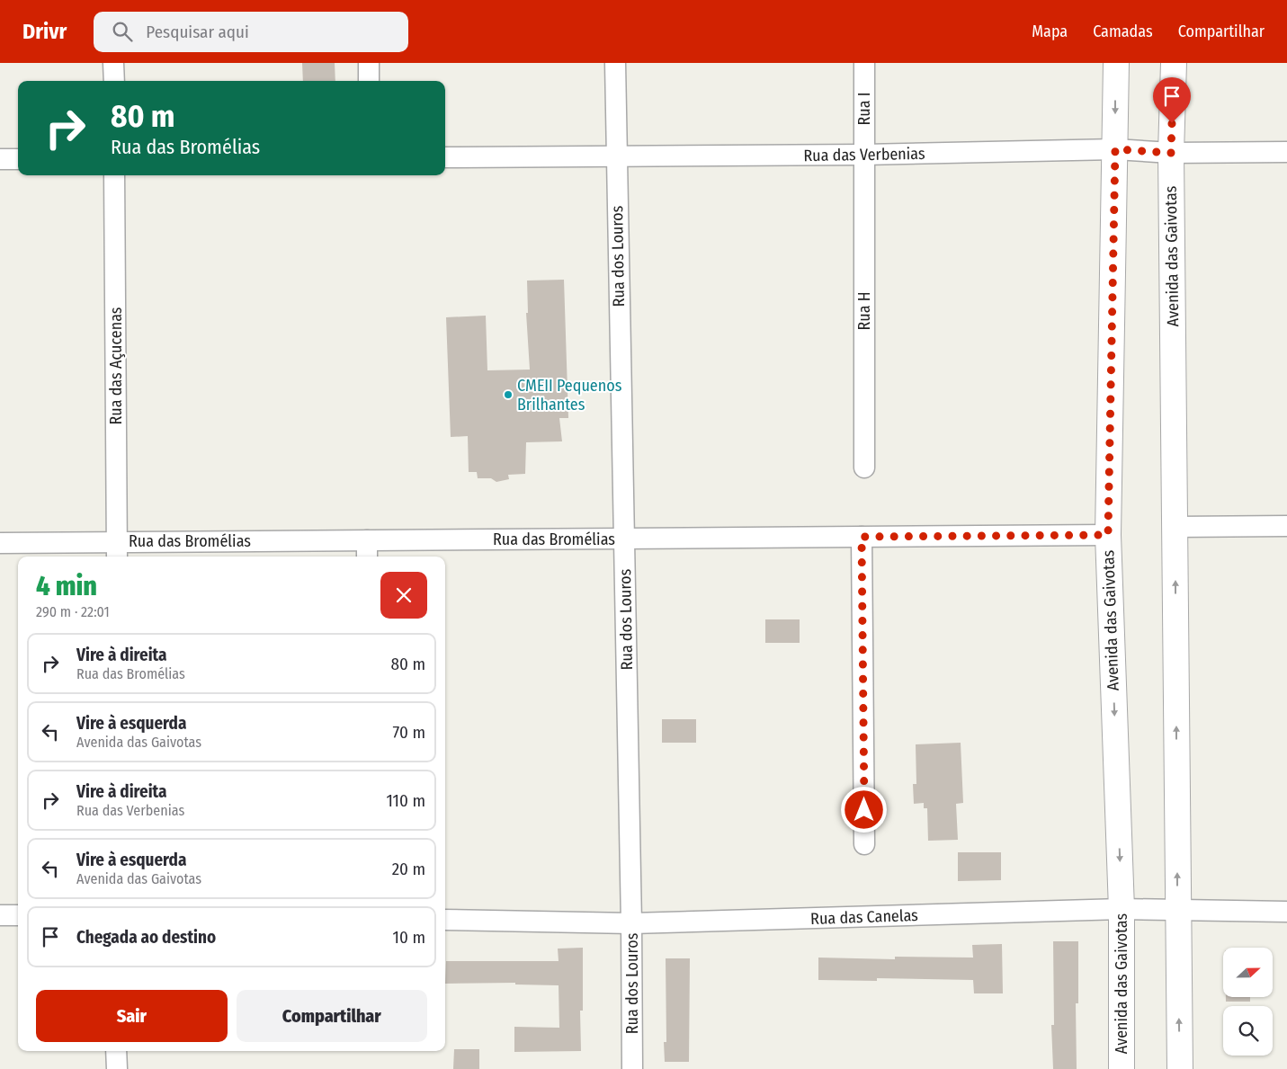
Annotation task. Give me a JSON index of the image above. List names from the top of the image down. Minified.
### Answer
{"streets":{"street":["Rua I","Rua das Verbenias","Rua dos Louros","Avenida das Gaivotas","Rua H","Rua das Açucenas","Rua das Bromélias","Rua das Canelas"]},"crossings":[["Rua I","Rua das Verbenias"],["Rua I","Rua H"],["Rua das Verbenias","Rua dos Louros"],["Rua das Verbenias","Avenida das Gaivotas"],["Rua das Verbenias","Rua H"],["Rua dos Louros","Rua das Bromélias"],["Rua dos Louros","Rua das Canelas"],["Avenida das Gaivotas","Rua das Bromélias"],["Avenida das Gaivotas","Rua das Canelas"],["Rua das Açucenas","Rua das Bromélias"]],"places":["CMEII Pequenos Brilhantes"],"north":"right","page":{"header":"Drivr","search":"Pesquisar aqui","nav":["Mapa","Camadas","Compartilhar"],"turn":["80 m","Rua das Bromélias"],"heading":["4 min","290 m · 22:01"],"list":[{"name":"Vire à direita","note":"Rua das Bromélias","value":"80 m"},{"name":"Vire à esquerda","note":"Avenida das Gaivotas","value":"70 m"},{"name":"Vire à direita","note":"Rua das Verbenias","value":"110 m"},{"name":"Vire à esquerda","note":"Avenida das Gaivotas","value":"20 m"},{"name":"Chegada ao destino","value":"10 m"}],"buttons":["Sair","Compartilhar"]}}
